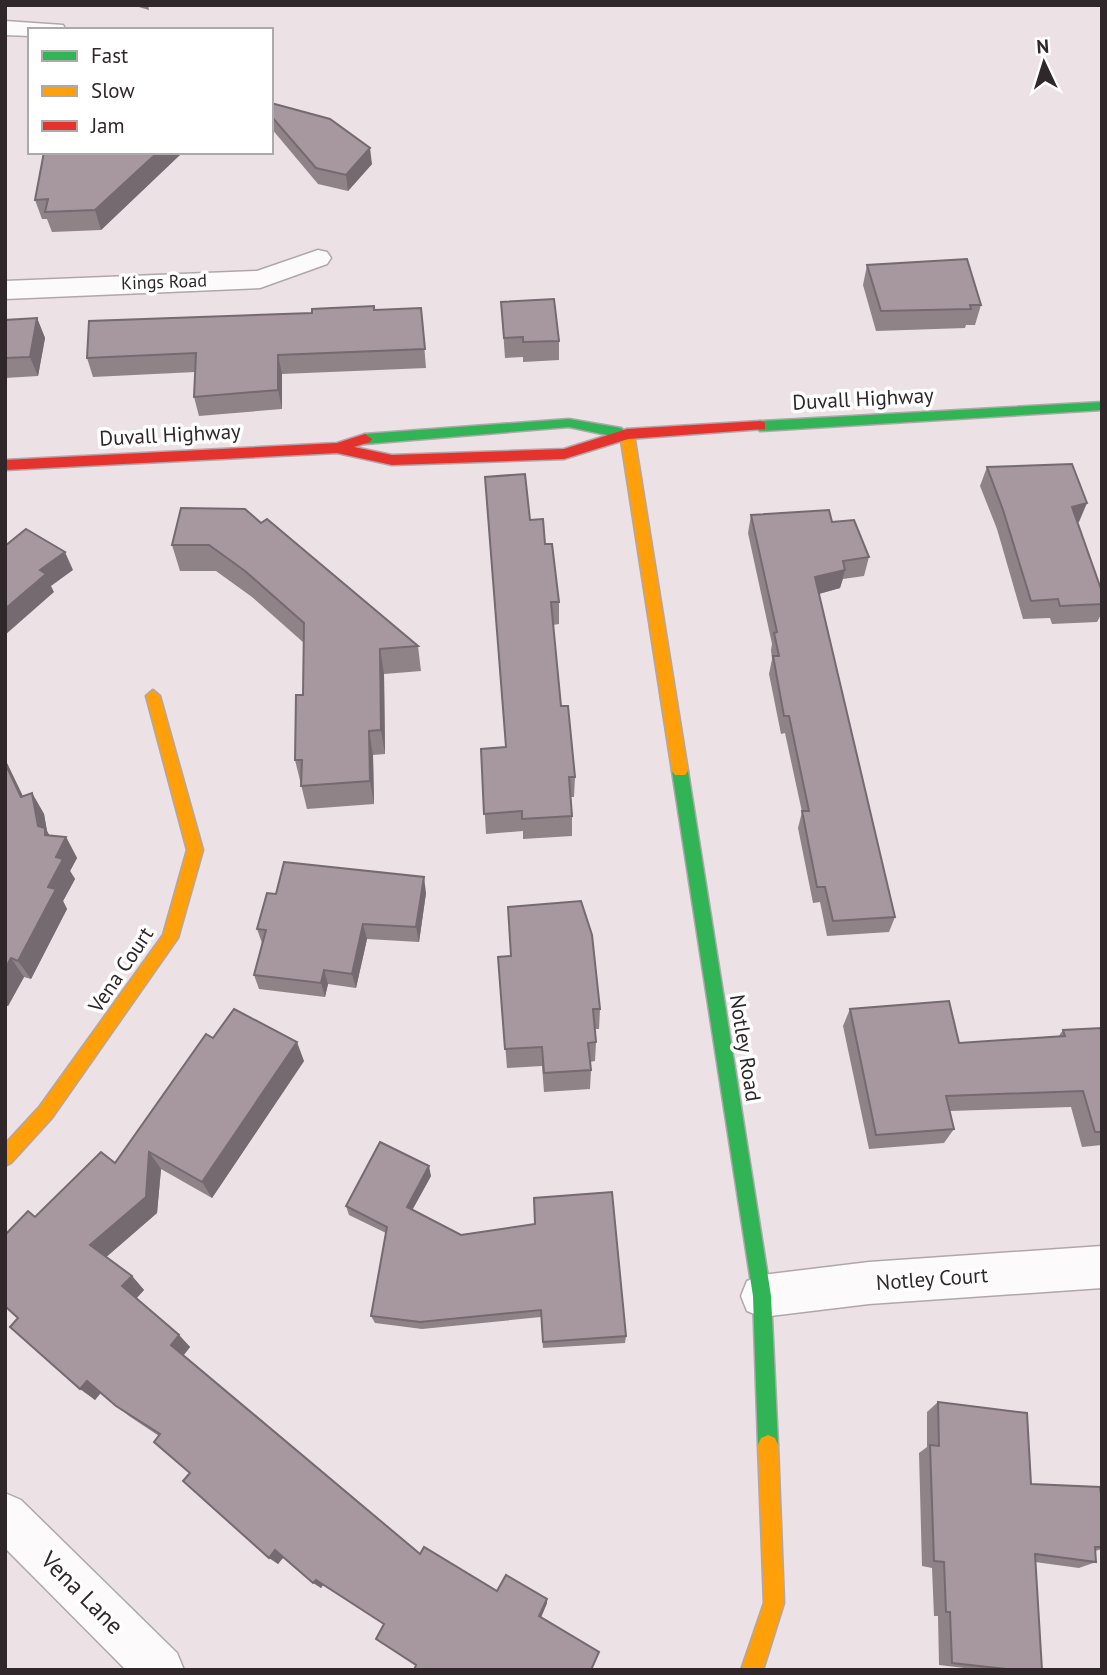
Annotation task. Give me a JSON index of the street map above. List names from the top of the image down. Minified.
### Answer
{"streets":{"street":["Kings Road","Duvall Highway","Vena Court","Notley Road","Notley Court","Vena Lane"]},"crossings":[["Duvall Highway","Notley Road"],["Notley Road","Notley Court"]],"legend":["Fast","Slow","Jam"],"north":"top"}
